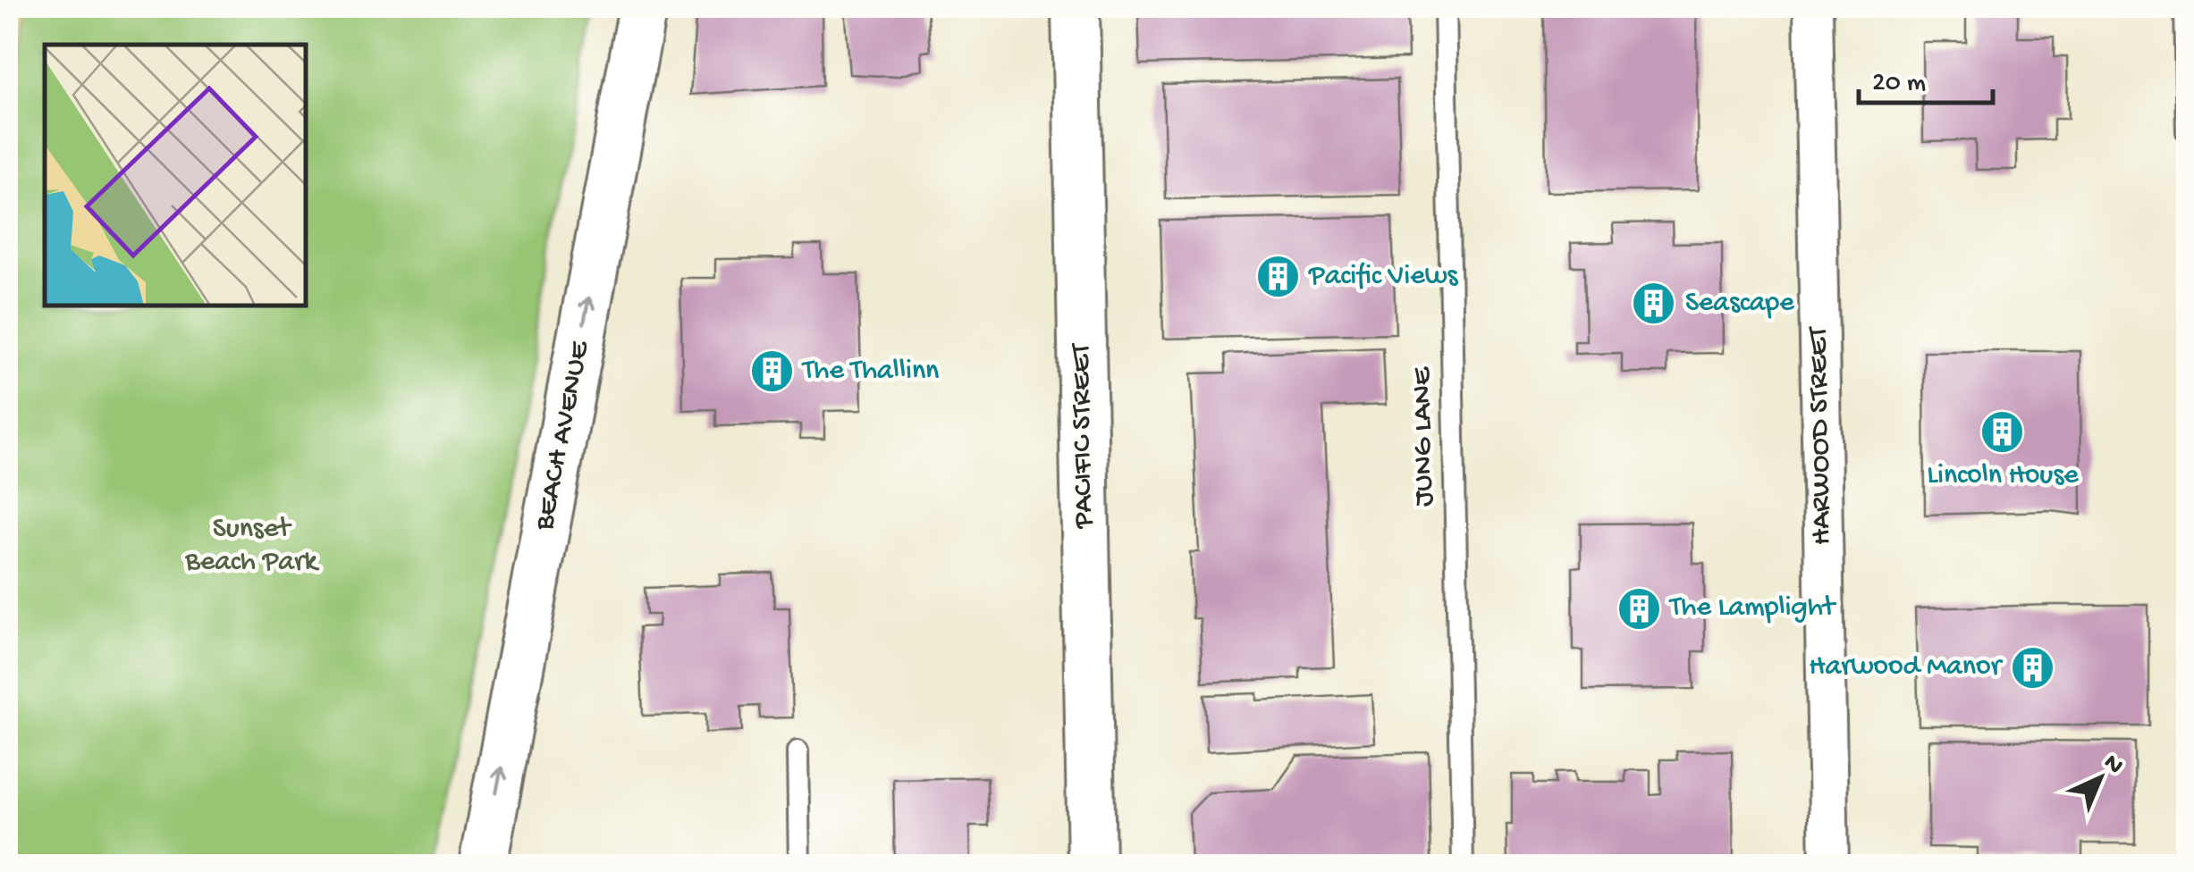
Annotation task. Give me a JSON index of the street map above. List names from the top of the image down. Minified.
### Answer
{"streets":{"street":["BEACH AVENUE","PACIFIC STREET","HARWOOD STREET"],"lane":["JUNG LANE"]},"one_way":["BEACH AVENUE"],"parks":["Sunset Beach Park"],"places":{"building":["Pacific Views","Seascape","The Thallinn","Lincoln House","The Lamplight","Harwood Manor"]},"scale_bar":"20 m","north":"top right"}
